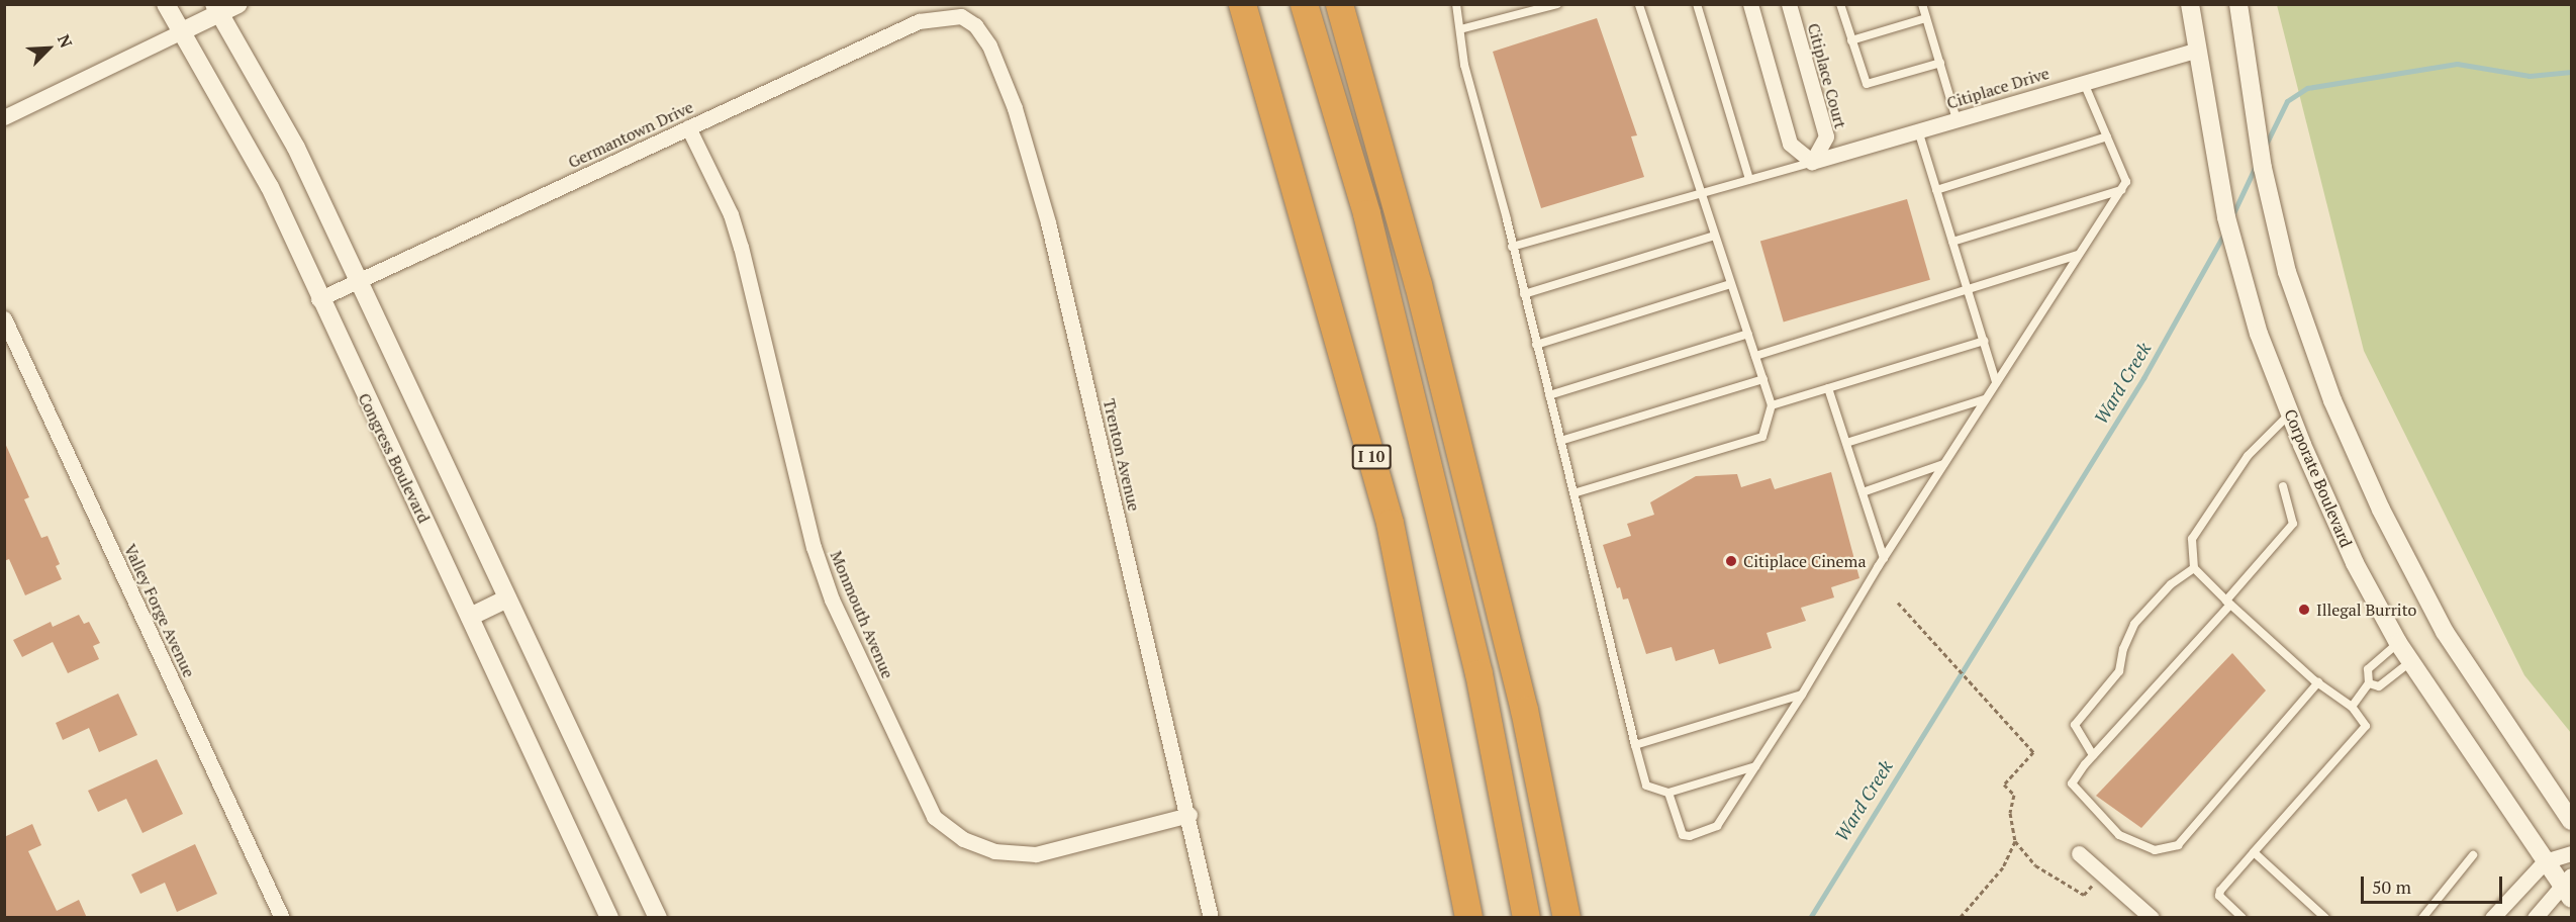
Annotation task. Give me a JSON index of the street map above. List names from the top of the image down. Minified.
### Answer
{"streets":{"highway":["I 10"],"street":["Citiplace Court","Citiplace Drive","Germantown Drive","Trenton Avenue","Congress Boulevard","Corporate Boulevard","Valley Forge Avenue","Monmouth Avenue"]},"crossings":[["Citiplace Court","Citiplace Drive"],["Citiplace Drive","Corporate Boulevard"],["Germantown Drive","Trenton Avenue"],["Germantown Drive","Congress Boulevard"],["Germantown Drive","Monmouth Avenue"],["Trenton Avenue","Monmouth Avenue"]],"water":["Ward Creek"],"places":["Citiplace Cinema","Illegal Burrito"],"scale_bar":"50 m","north":"top right"}
